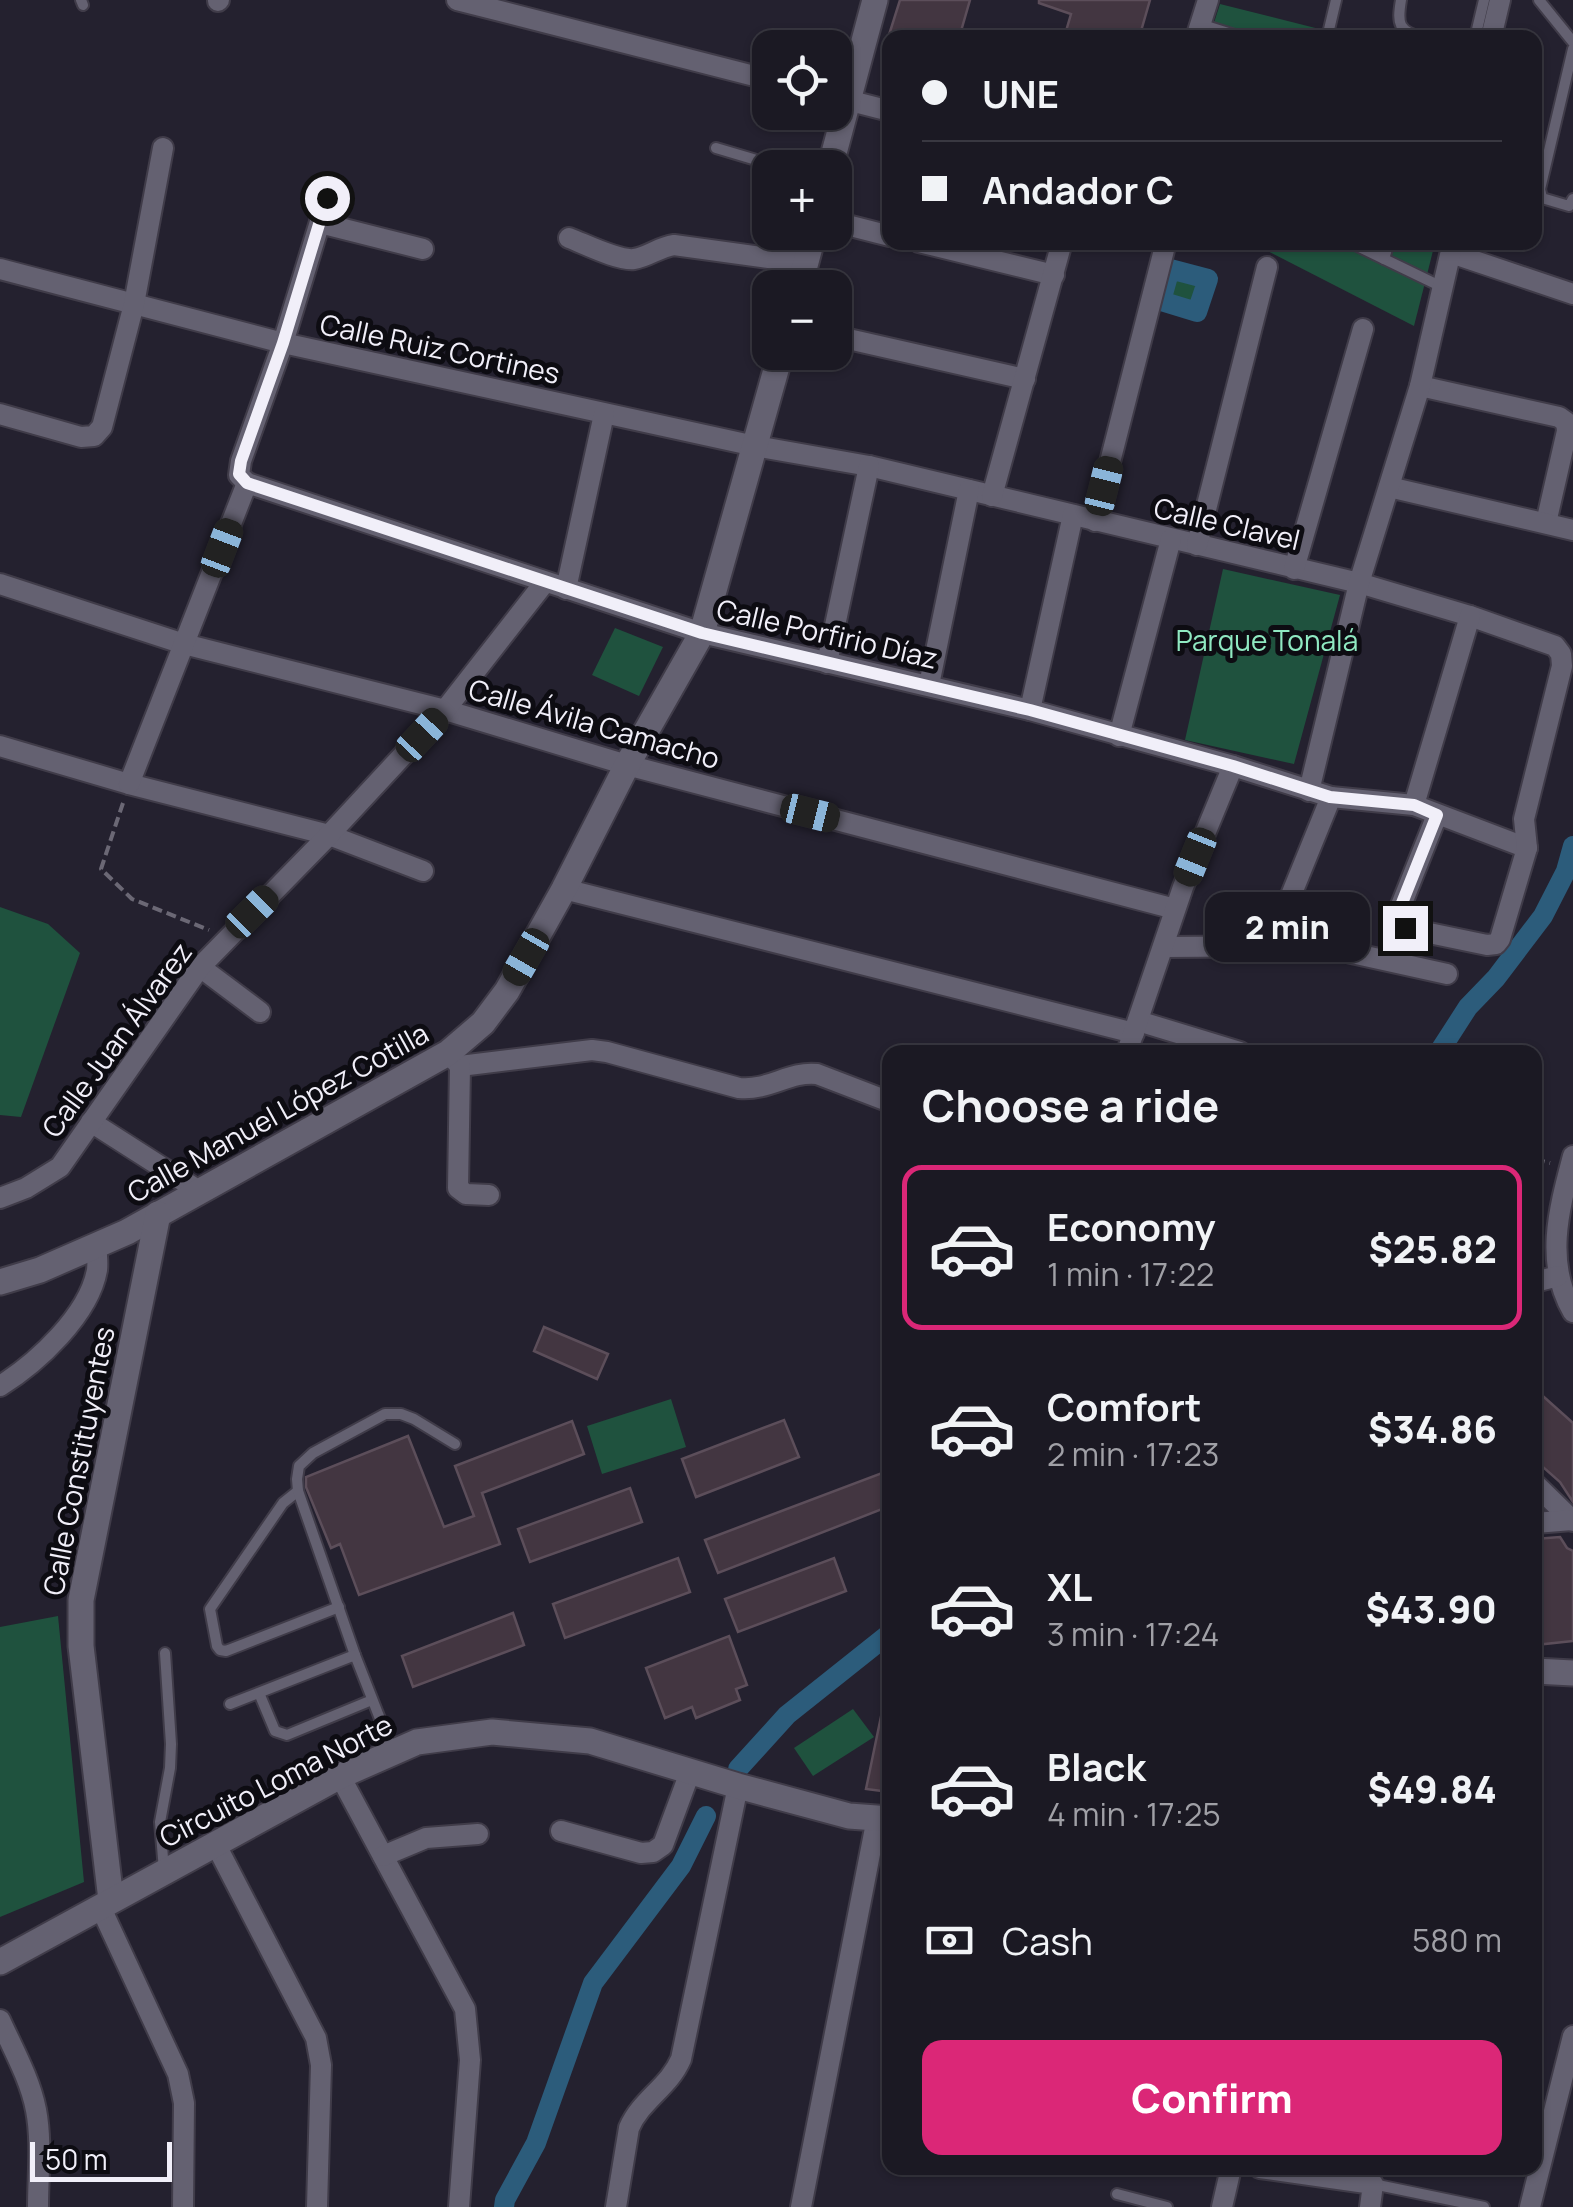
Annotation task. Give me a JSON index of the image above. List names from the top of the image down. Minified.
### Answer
{"streets":{"street":["Calle Ruiz Cortines","Calle Clavel","Calle Porfirio Díaz","Calle Ávila Camacho","Calle Juan Álvarez","Calle Manuel López Cotilla","Calle Constituyentes","Circuito Loma Norte"]},"crossings":[["Calle Ruiz Cortines","Calle Clavel"],["Calle Ruiz Cortines","Calle Juan Álvarez"],["Calle Ruiz Cortines","Calle Manuel López Cotilla"],["Calle Clavel","Calle Porfirio Díaz"],["Calle Clavel","Calle Manuel López Cotilla"],["Calle Porfirio Díaz","Calle Juan Álvarez"],["Calle Porfirio Díaz","Calle Manuel López Cotilla"],["Calle Ávila Camacho","Calle Juan Álvarez"],["Calle Ávila Camacho","Calle Manuel López Cotilla"],["Calle Manuel López Cotilla","Calle Constituyentes"],["Calle Constituyentes","Circuito Loma Norte"]],"parks":["Parque Tonalá"],"scale_bar":"50 m","page":{"map_buttons":["+","−"],"banner":["UNE","Andador C"],"bubble":"2 min","heading":"Choose a ride","list":[{"name":"Economy","note":"1 min · 17:22","value":"$25.82"},{"name":"Comfort","note":"2 min · 17:23","value":"$34.86"},{"name":"XL","note":"3 min · 17:24","value":"$43.90"},{"name":"Black","note":"4 min · 17:25","value":"$49.84"}],"pay":["Cash","580 m"],"buttons":"Confirm","scale":"50 m"}}
